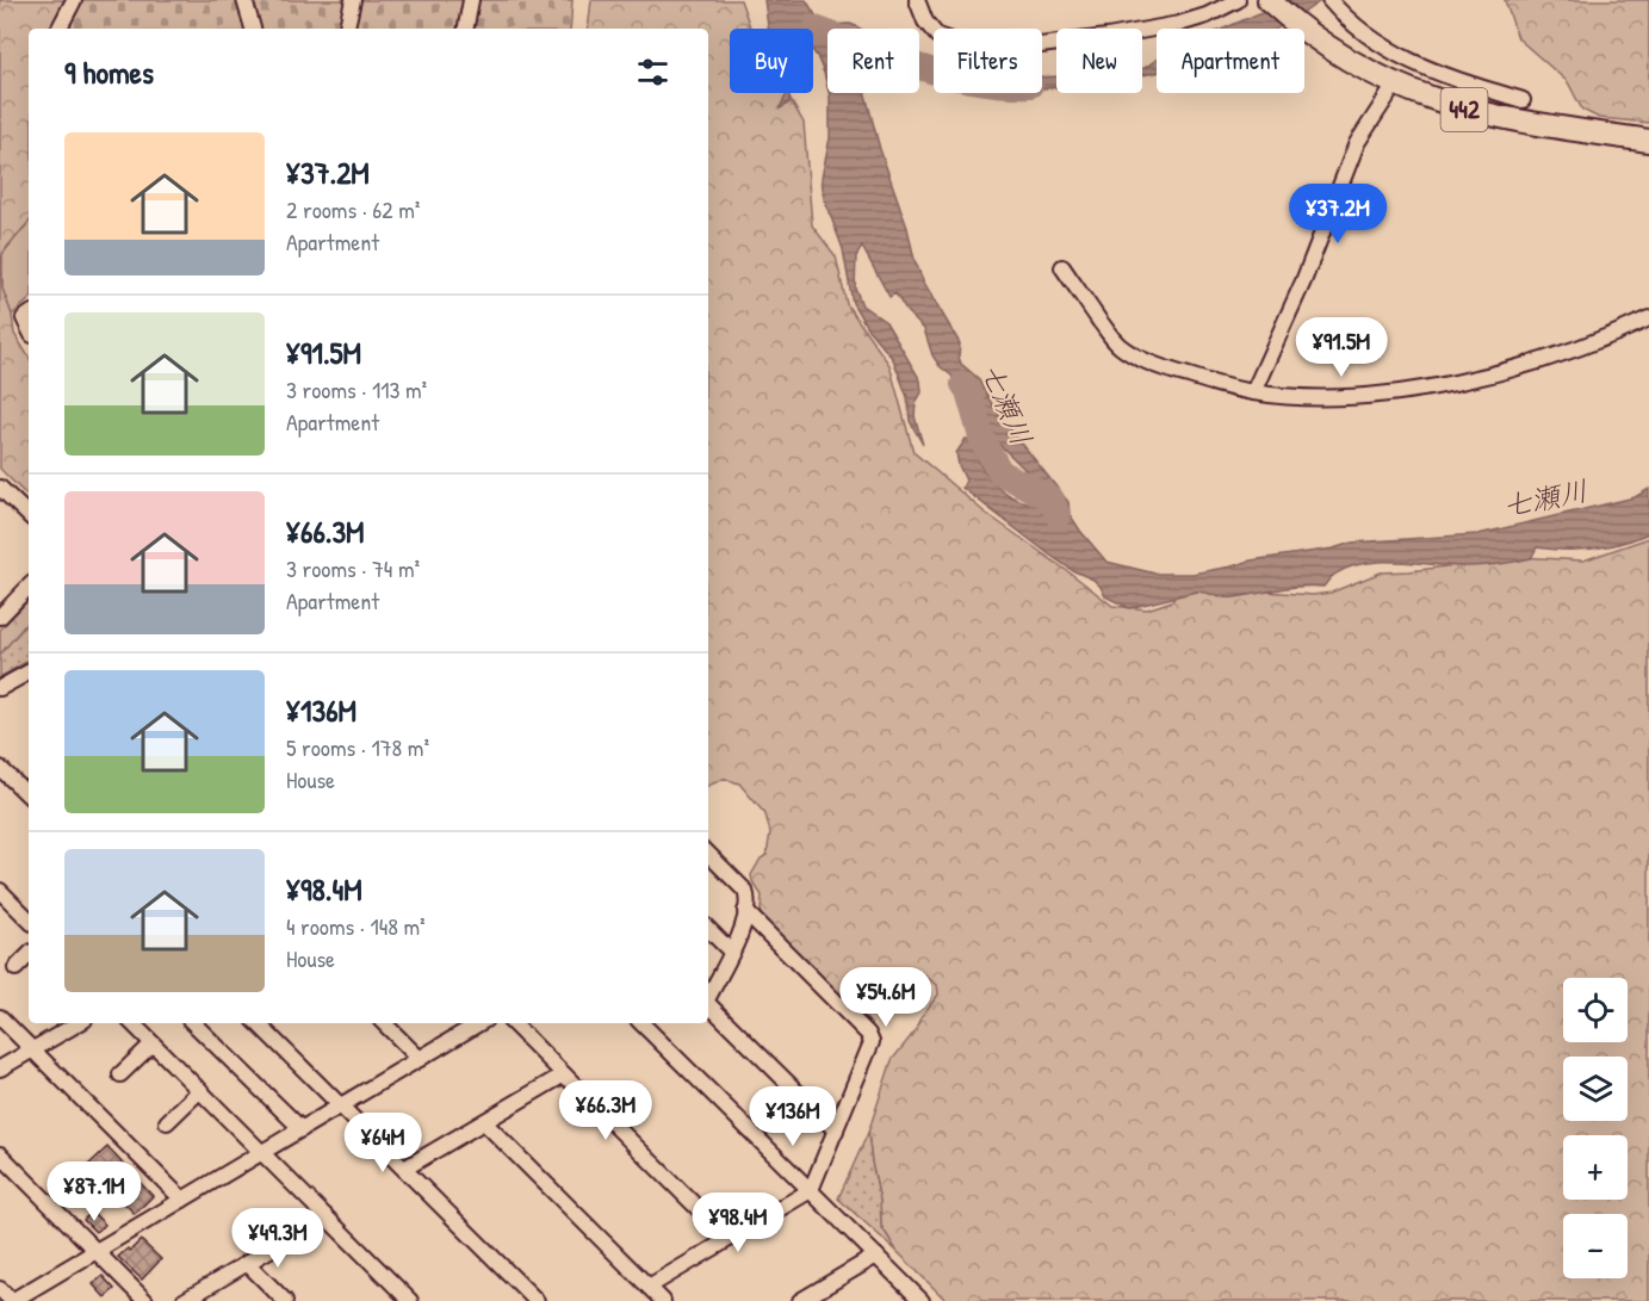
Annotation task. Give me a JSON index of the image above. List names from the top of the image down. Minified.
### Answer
{"streets":{"highway":["442"]},"water":["七瀬川"],"page":{"chip":["Buy","Rent","Filters","New","Apartment"],"heading":"9 homes","list":[{"name":"¥37.2M","note":"2 rooms · 62 m² · Apartment"},{"name":"¥91.5M","note":"3 rooms · 113 m² · Apartment"},{"name":"¥66.3M","note":"3 rooms · 74 m² · Apartment"},{"name":"¥136M","note":"5 rooms · 178 m² · House"},{"name":"¥98.4M","note":"4 rooms · 148 m² · House"}],"price":["¥37.2M","¥91.5M","¥54.6M","¥66.3M","¥136M","¥64M","¥87.1M","¥98.4M","¥49.3M"],"map_buttons":["+","−"]}}
